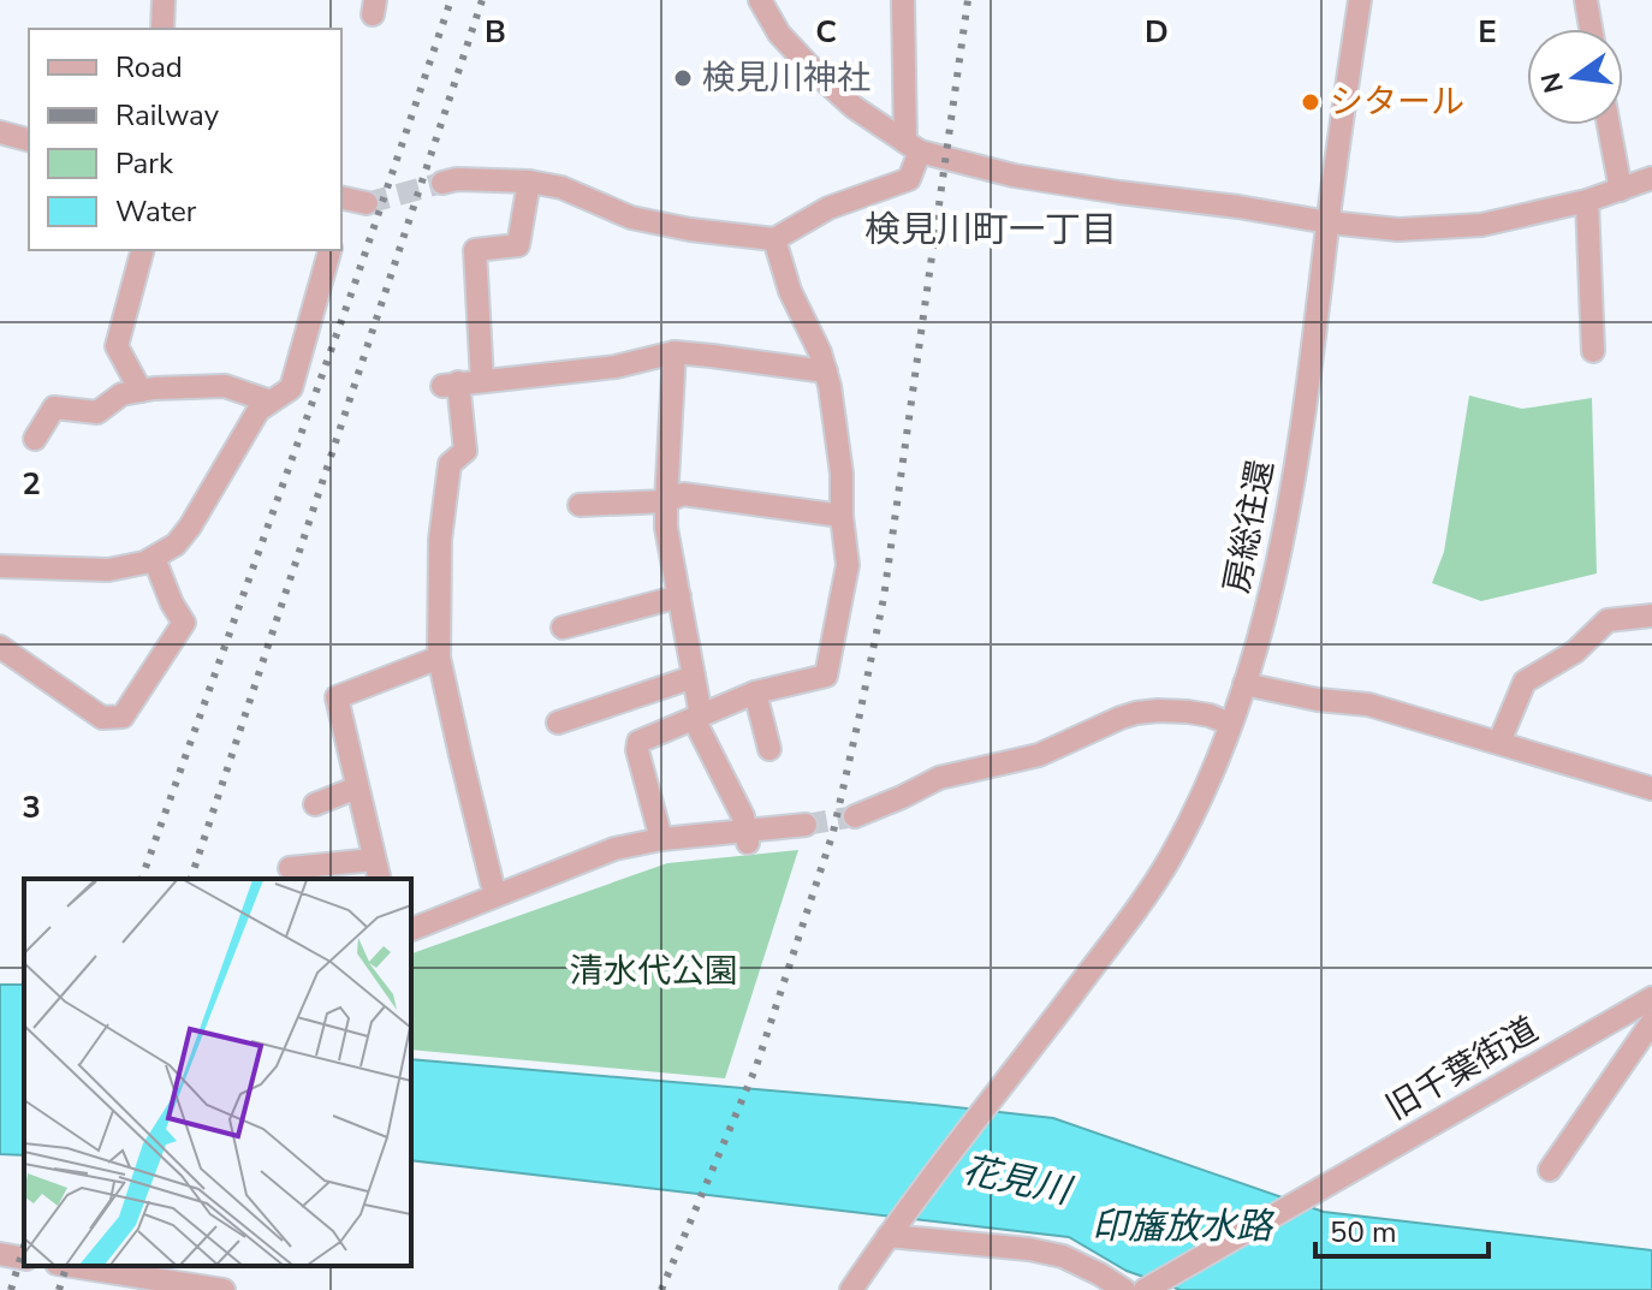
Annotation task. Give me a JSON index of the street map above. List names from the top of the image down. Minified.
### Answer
{"streets":{"street":["房総往還","旧千葉街道"]},"districts":["検見川町一丁目"],"water":["花見川","印旛放水路"],"parks":["清水代公園"],"places":["検見川神社","シタール"],"legend":["Road","Railway","Park","Water"],"scale_bar":"50 m","north":"left","grid":{"columns":["B","C","D","E"],"rows":["2","3"]}}
